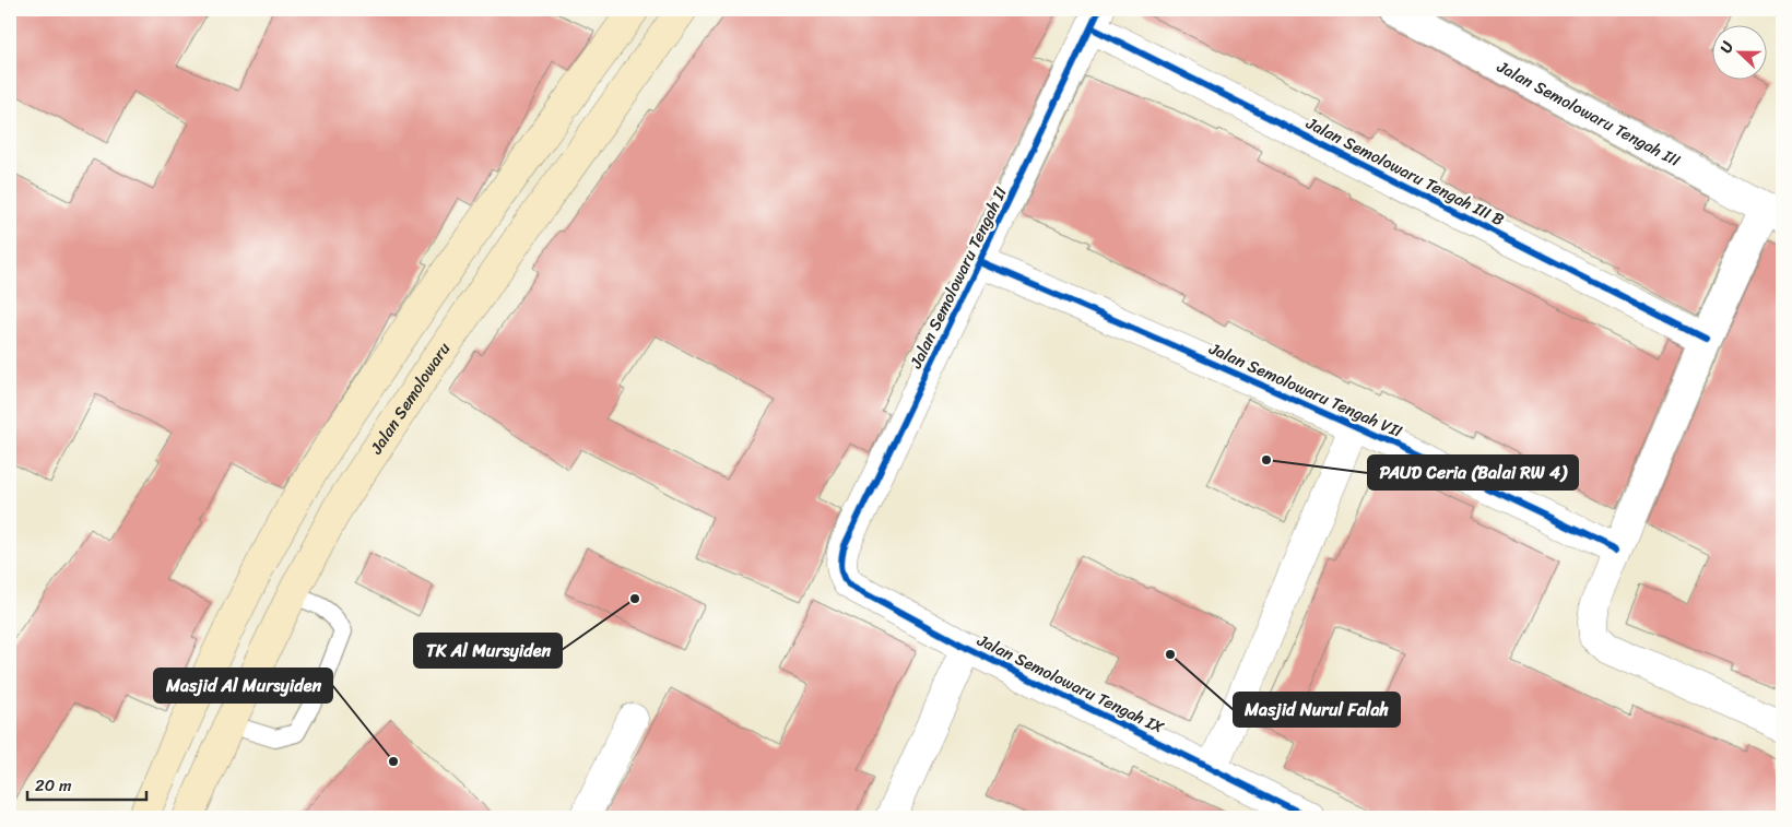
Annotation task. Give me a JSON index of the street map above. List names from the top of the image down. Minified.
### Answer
{"streets":{"main road":["Jalan Semolowaru"],"street":["Jalan Semolowaru Tengah III","Jalan Semolowaru Tengah III B","Jalan Semolowaru Tengah II","Jalan Semolowaru Tengah VII","Jalan Semolowaru Tengah IX"]},"crossings":[["Jalan Semolowaru Tengah III B","Jalan Semolowaru Tengah II"],["Jalan Semolowaru Tengah II","Jalan Semolowaru Tengah VII"],["Jalan Semolowaru Tengah II","Jalan Semolowaru Tengah IX"]],"places":["PAUD Ceria (Balai RW 4)","TK Al Mursyiden","Masjid Nurul Falah","Masjid Al Mursyiden"],"scale_bar":"20 m","north":"left"}
